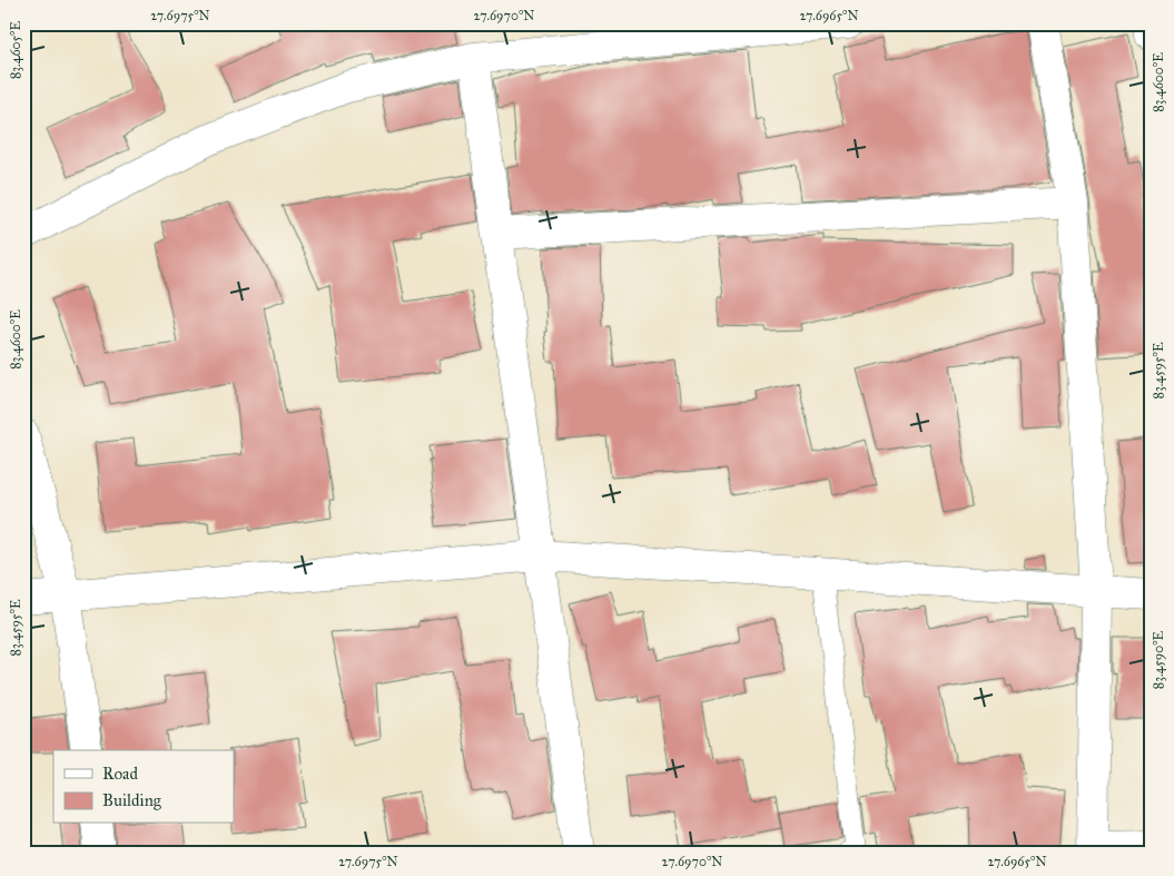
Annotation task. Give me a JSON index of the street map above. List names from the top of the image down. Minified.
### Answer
{"legend":["Road","Building"],"coordinates":["27.6975°N","27.6970°N","27.6965°N","83.4605°E","83.4600°E","83.4595°E","83.4590°E"]}
